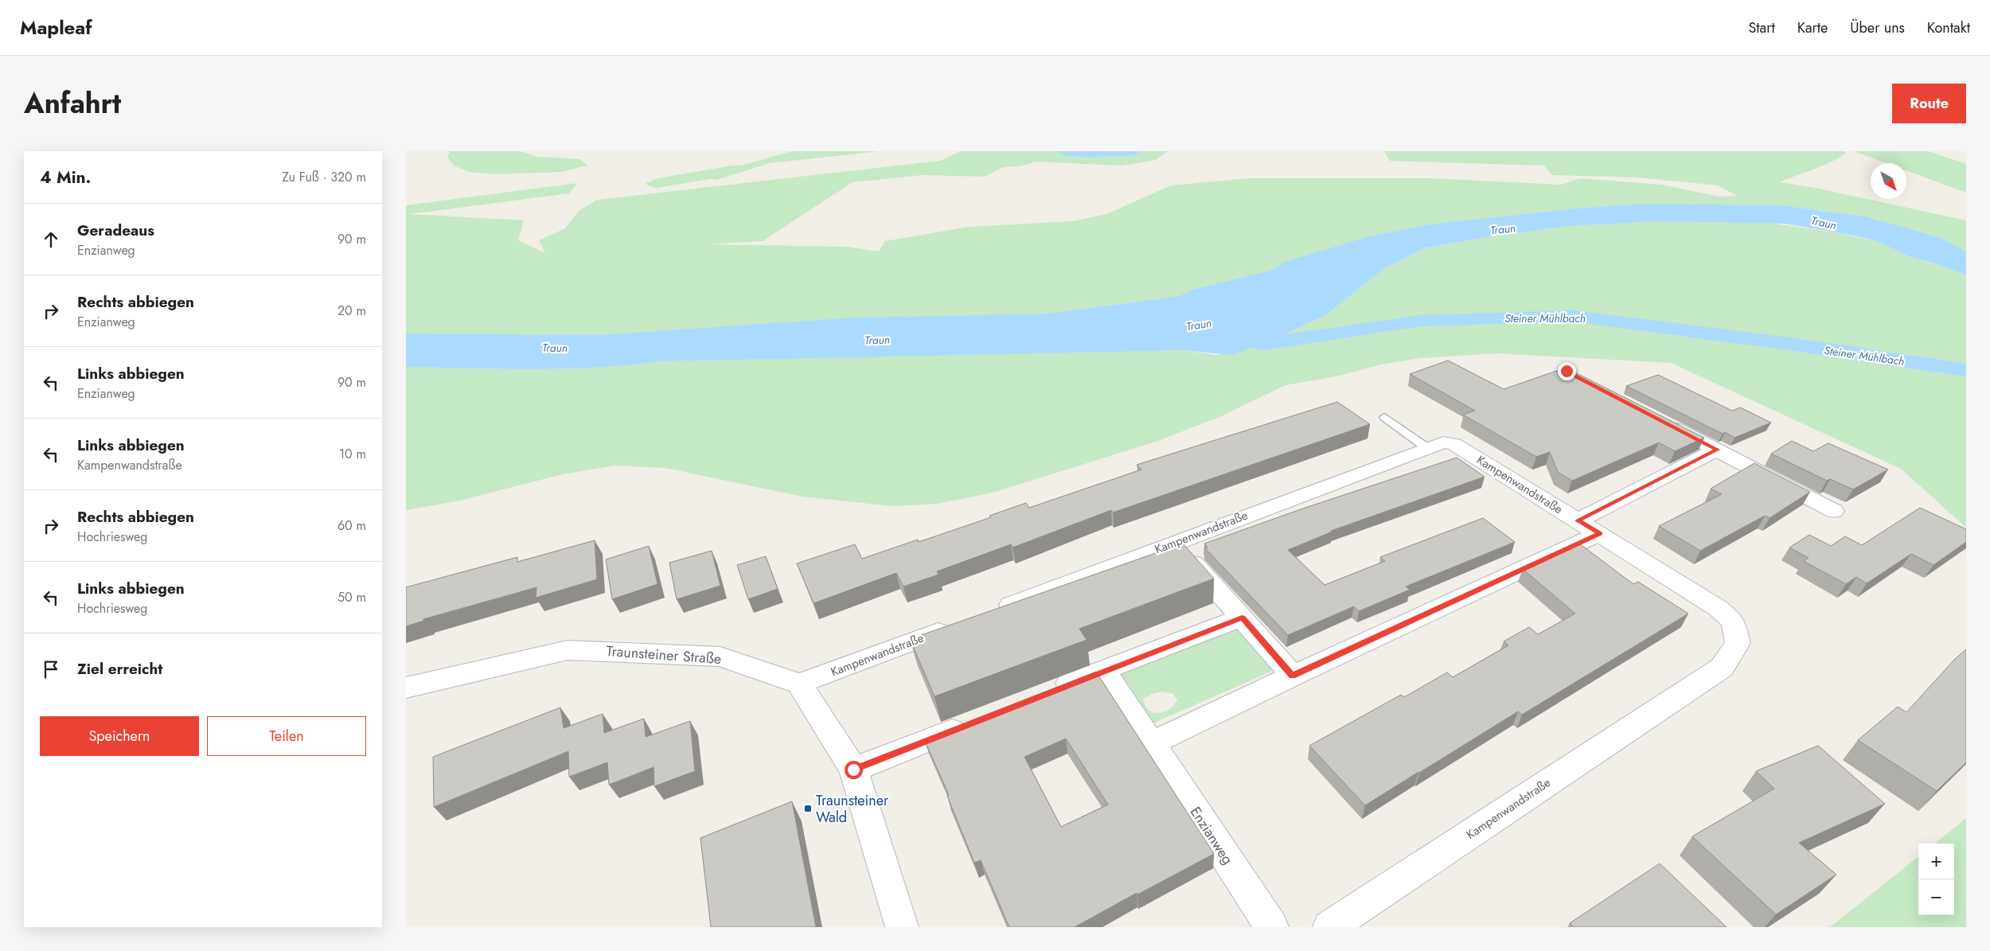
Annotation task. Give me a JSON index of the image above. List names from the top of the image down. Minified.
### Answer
{"streets":{"street":["Kampenwandstraße","Traunsteiner Straße","Enzianweg"]},"crossings":[["Kampenwandstraße","Traunsteiner Straße"]],"water":["Traun","Steiner Mühlbach"],"places":{"transit":["Traunsteiner Wald"]},"north":"bottom right","page":{"header":"Mapleaf","nav":["Start","Karte","Über uns","Kontakt"],"title":"Anfahrt","buttons":["Route",["Speichern","Teilen"]],"heading":["4 Min.","Zu Fuß · 320 m"],"list":[["Geradeaus","Enzianweg","90 m"],["Rechts abbiegen","Enzianweg","20 m"],["Links abbiegen","Enzianweg","90 m"],["Links abbiegen","Kampenwandstraße","10 m"],["Rechts abbiegen","Hochriesweg","60 m"],["Links abbiegen","Hochriesweg","50 m"],"Ziel erreicht"],"map_buttons":["+","−"]}}
